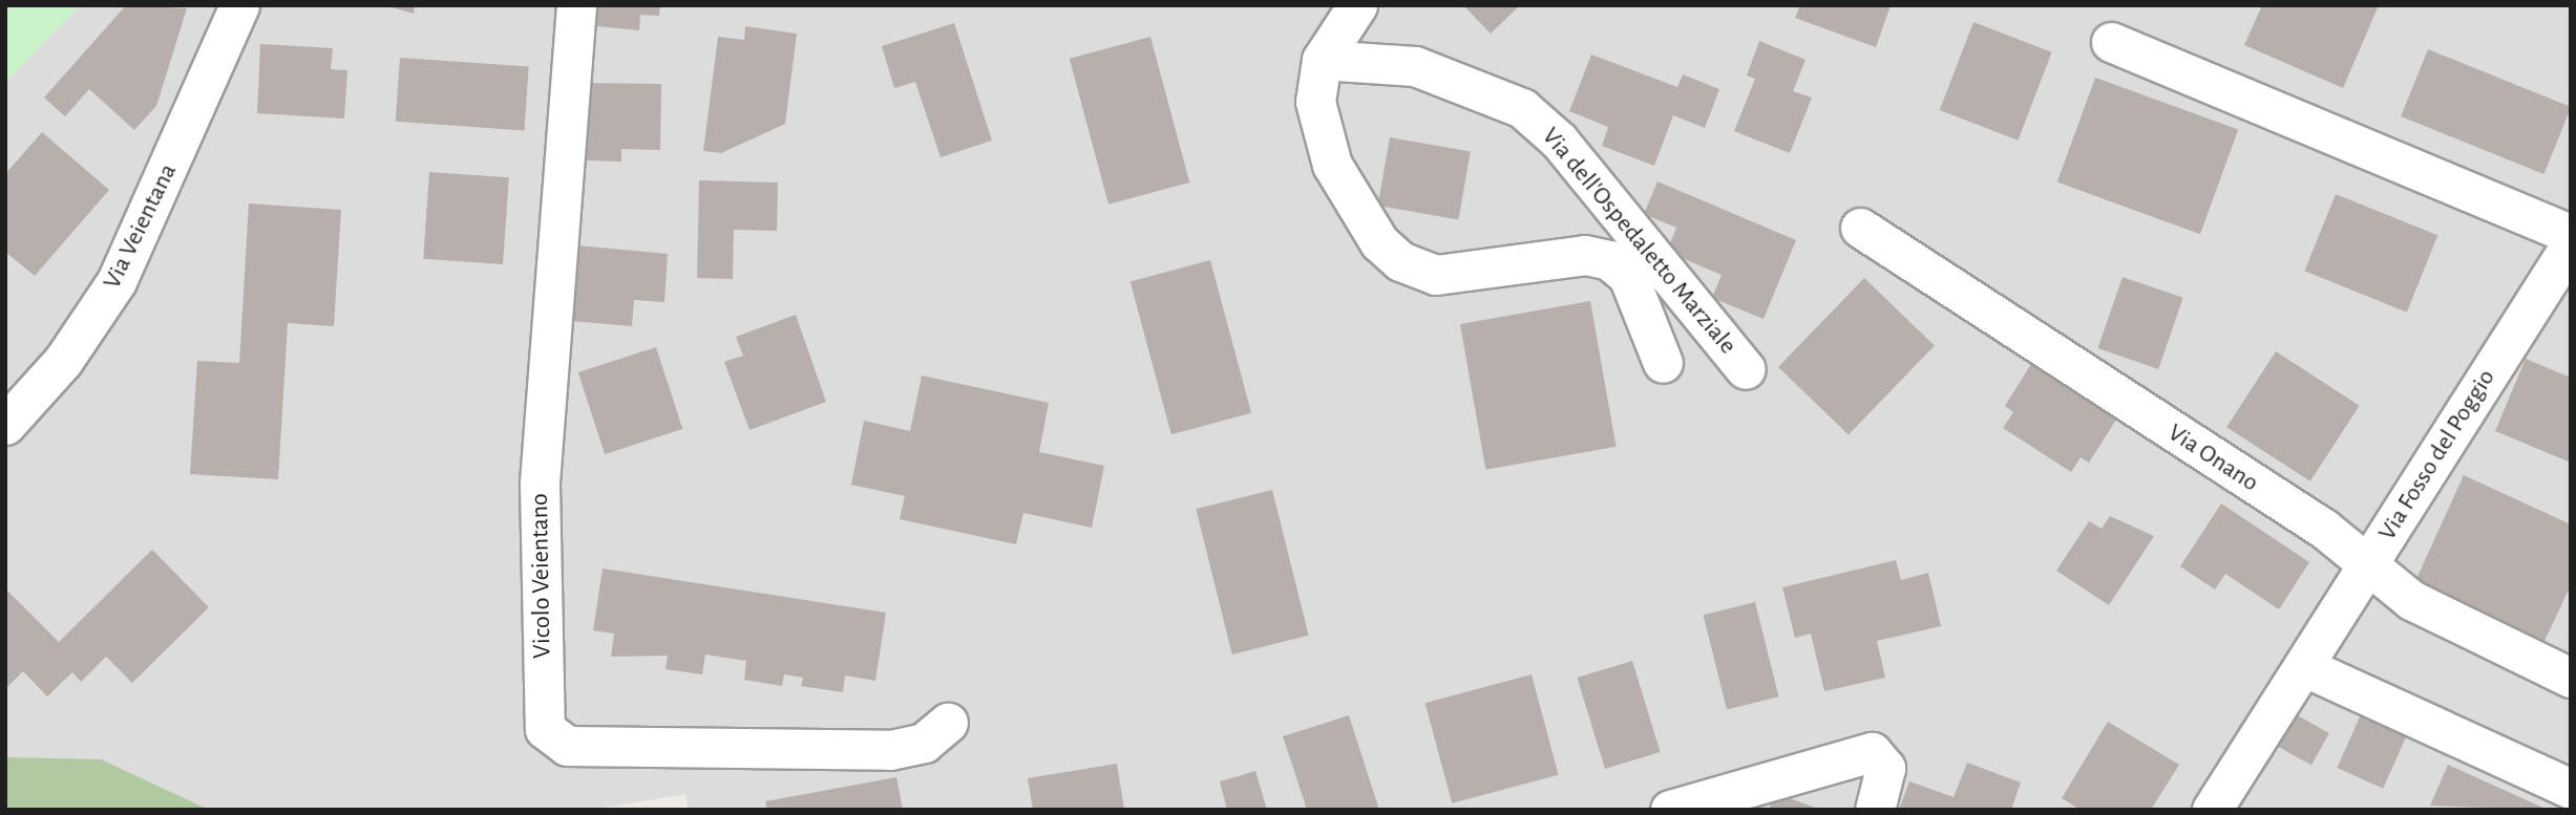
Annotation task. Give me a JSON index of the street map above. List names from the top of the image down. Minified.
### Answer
{"streets":{"street":["Via Veientana","Via dell'Ospedaletto Marziale","Via Fosso del Poggio","Via Onano","Vicolo Veientano"]},"crossings":[["Via Fosso del Poggio","Via Onano"]]}
